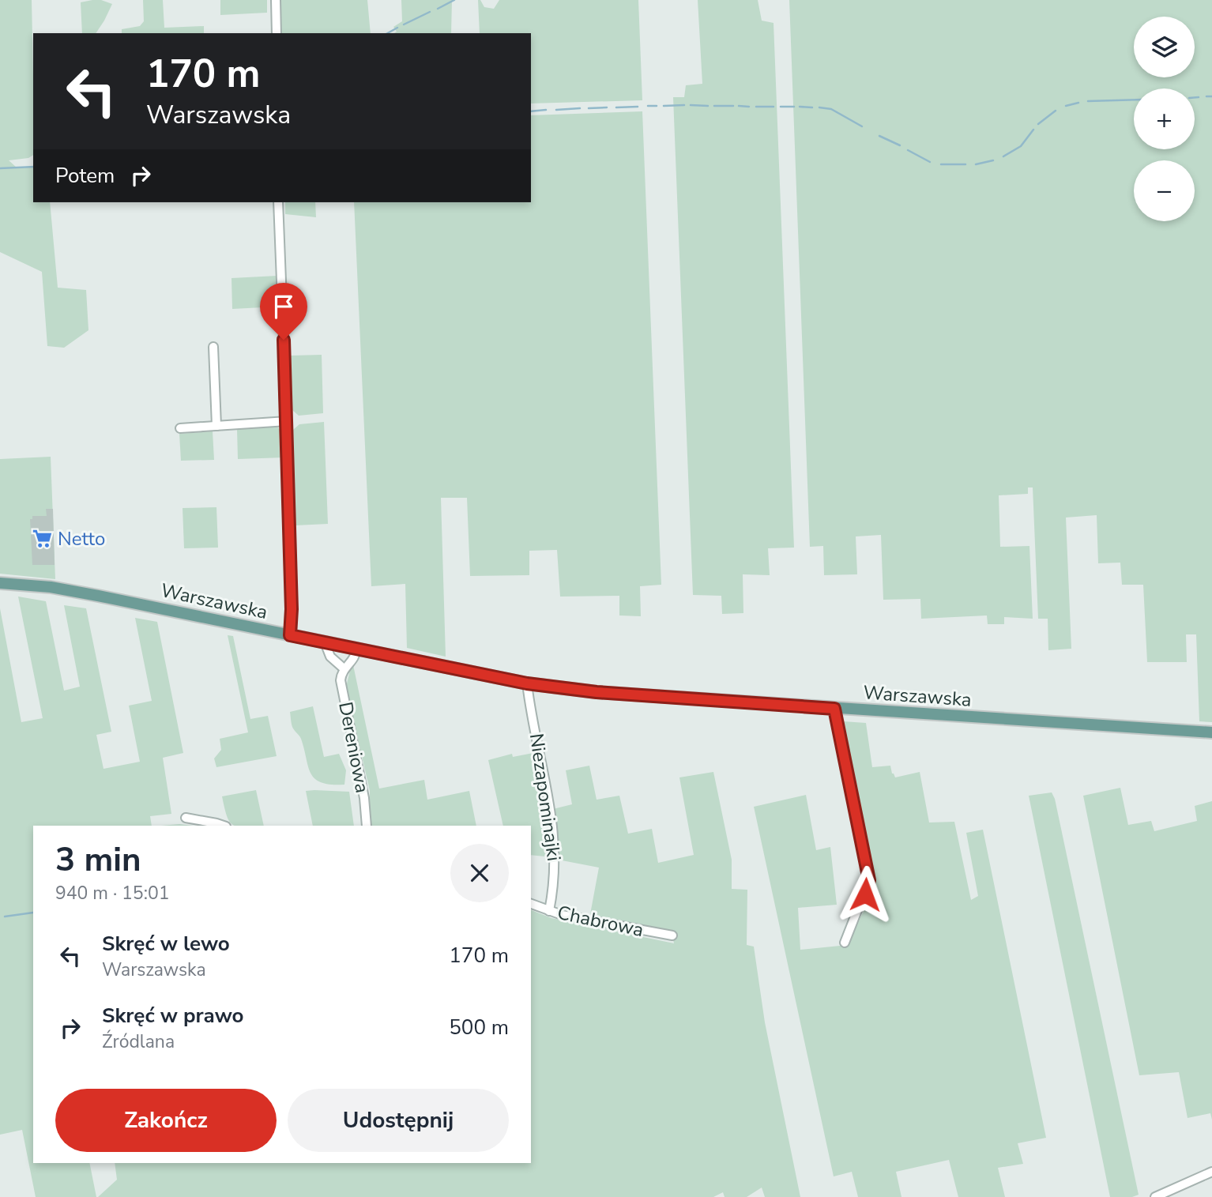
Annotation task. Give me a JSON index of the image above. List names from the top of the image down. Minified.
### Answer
{"streets":{"main road":["Warszawska"],"street":["Dereniowa","Niezapominajki","Chabrowa"]},"crossings":[["Warszawska","Niezapominajki"],["Niezapominajki","Chabrowa"]],"places":{"supermarket":["Netto"]},"page":{"map_buttons":["+","−"],"turn":["170 m","Warszawska"],"then":"Potem","heading":["3 min","940 m · 15:01"],"list":[{"name":"Skręć w lewo","note":"Warszawska","value":"170 m"},{"name":"Skręć w prawo","note":"Źródlana","value":"500 m"}],"buttons":["Zakończ","Udostępnij"]}}
